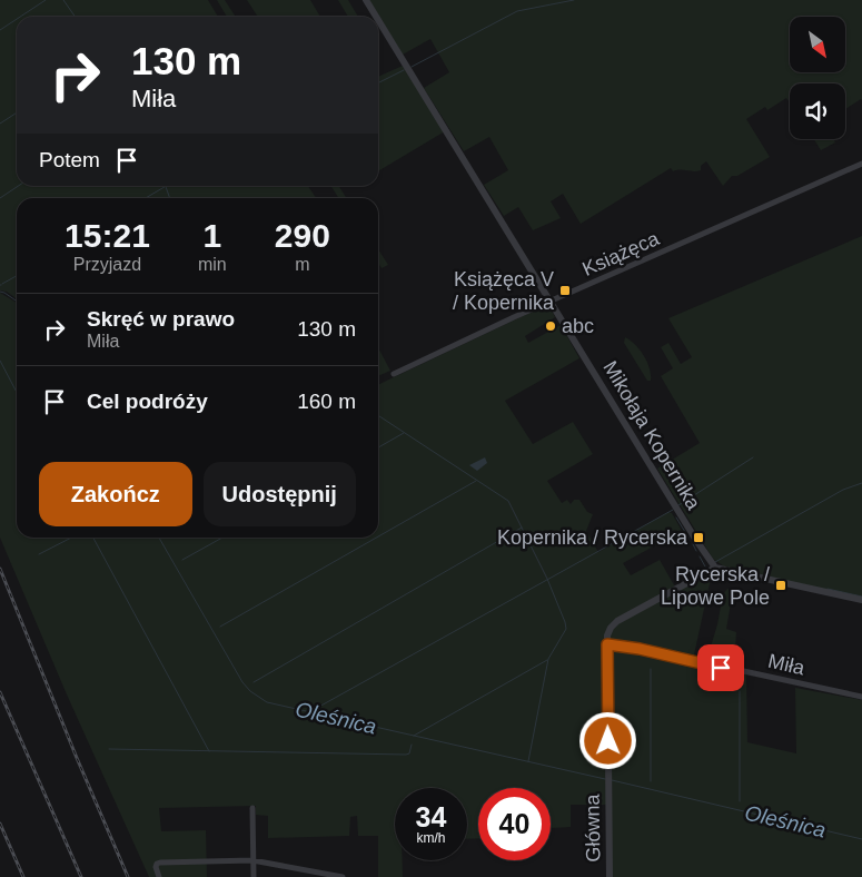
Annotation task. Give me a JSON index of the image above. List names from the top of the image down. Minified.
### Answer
{"streets":{"street":["Książęca","Mikołaja Kopernika","Miła","Główna"]},"crossings":[["Książęca","Mikołaja Kopernika"],["Miła","Główna"]],"water":["Oleśnica"],"places":{"transit":["Książęca V / Kopernika","Kopernika / Rycerska","Rycerska / Lipowe Pole"],"other":["abc"]},"north":"bottom right","page":{"turn":["130 m","Miła"],"then":"Potem","eta":["15:21","Przyjazd","1","min","290","m"],"list":[{"name":"Skręć w prawo","note":"Miła","value":"130 m"},{"name":"Cel podróży","value":"160 m"}],"buttons":["Zakończ","Udostępnij"],"speed":"34 km/h","limit":"40"}}
